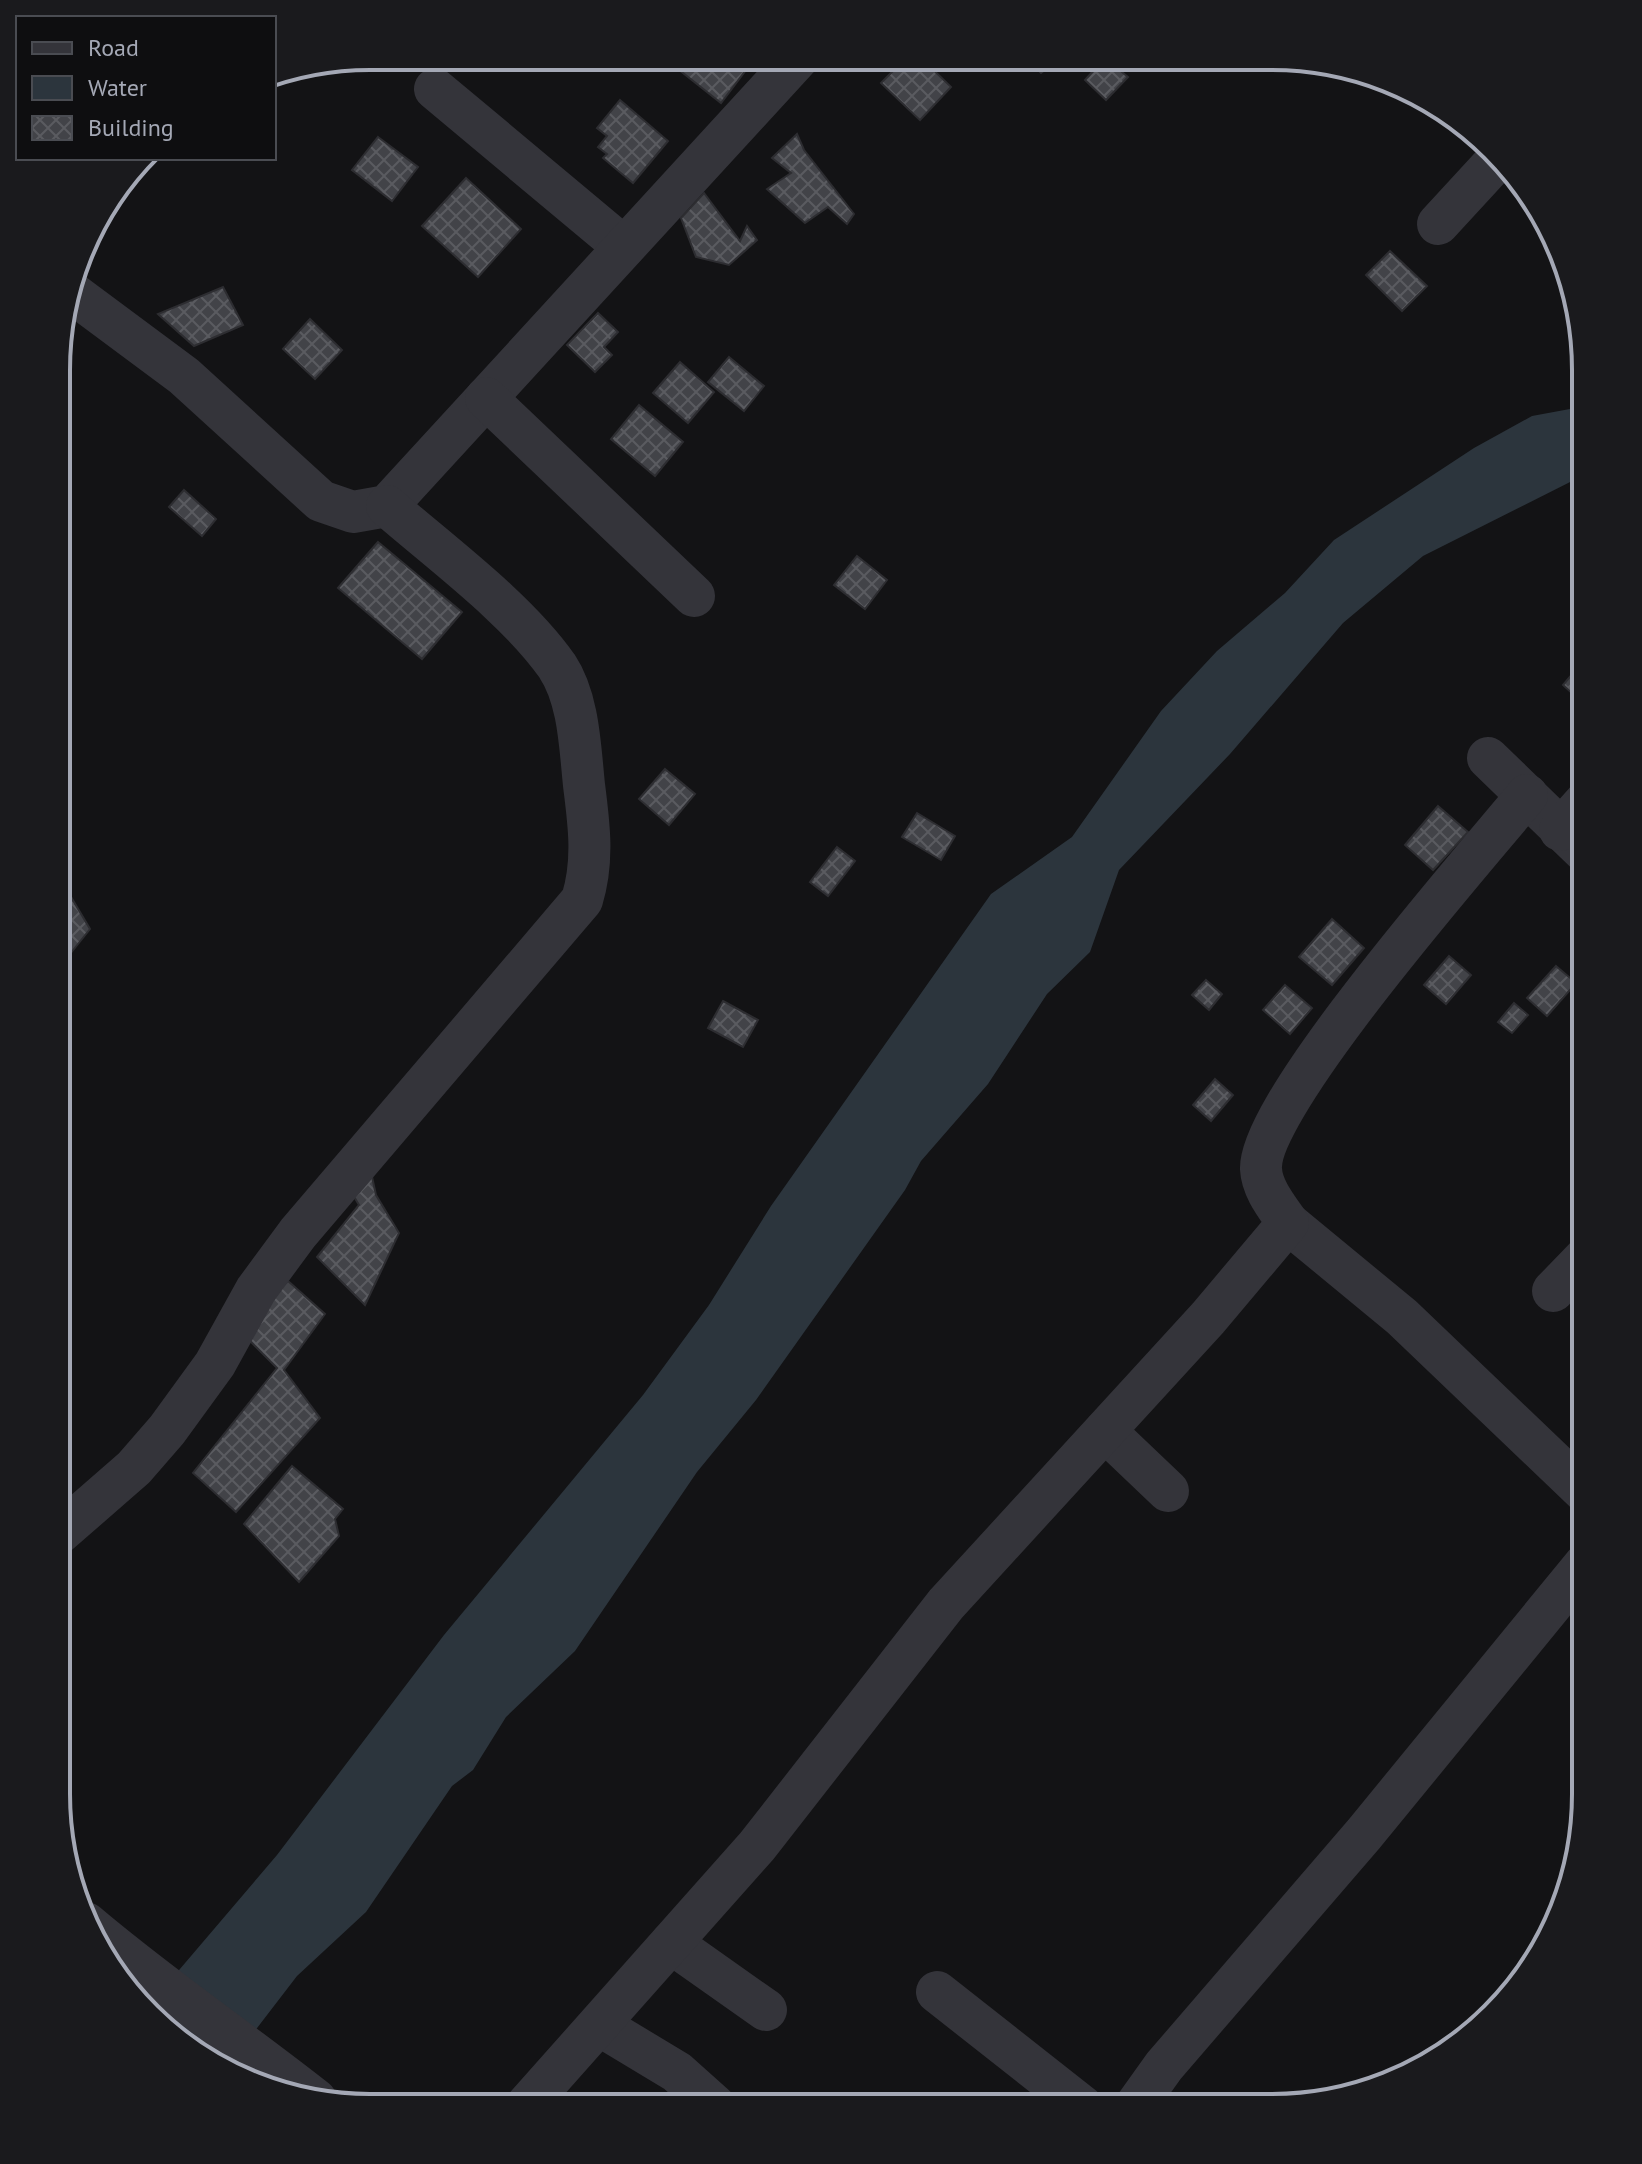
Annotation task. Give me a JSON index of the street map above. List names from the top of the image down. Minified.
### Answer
{"legend":["Road","Water","Building"]}
